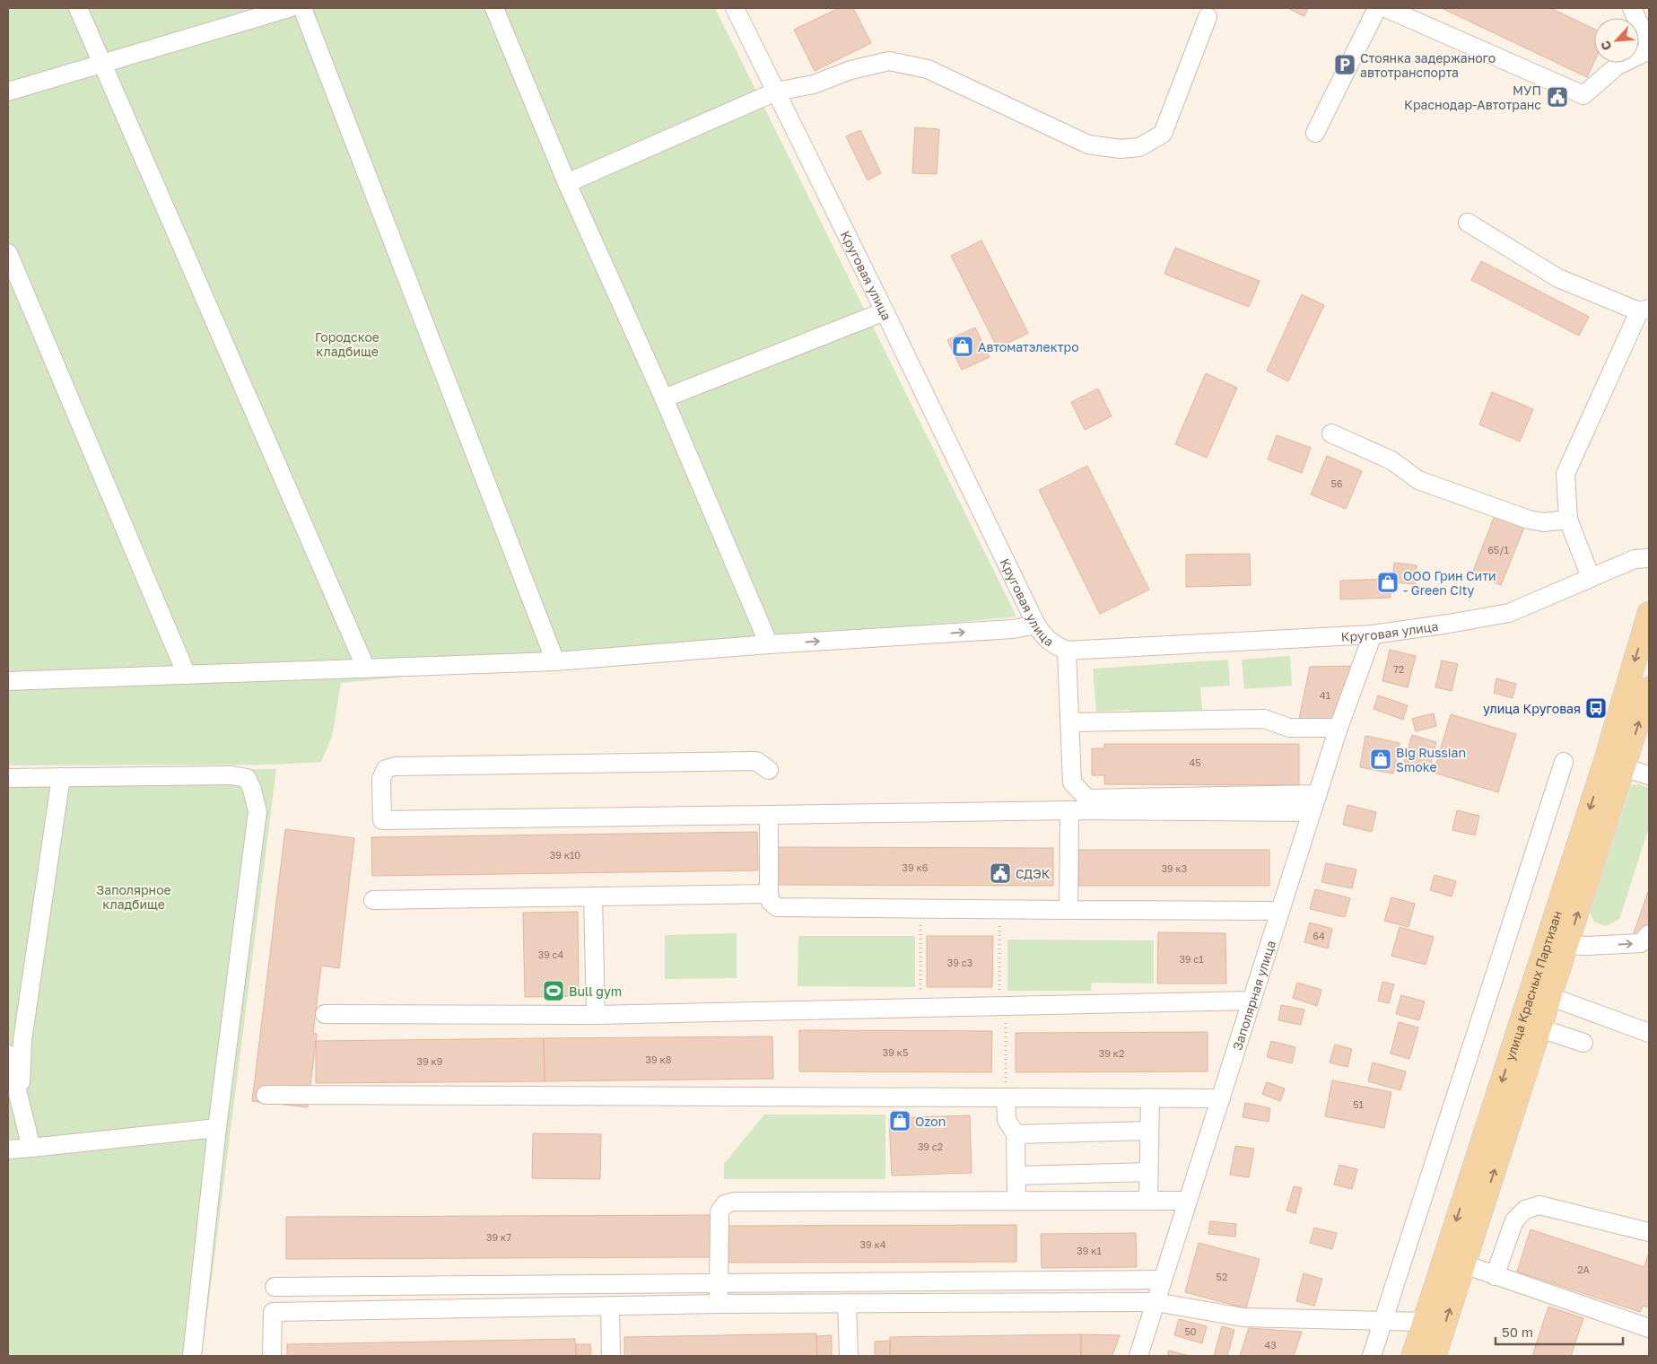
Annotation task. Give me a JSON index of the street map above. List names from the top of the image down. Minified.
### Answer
{"streets":{"main road":["улица Красных Партизан"],"street":["Круговая улица","Заполярная улица"]},"crossings":[["Круговая улица","Заполярная улица"]],"parks":["Городское кладбище","Заполярное кладбище"],"places":{"parking":["Стоянка задержаного автотранспорта"],"public building":["МУП Краснодар-Автотранс","СДЭК"],"shop":["Автоматэлектро","ООО Грин Сити - Green City","Big Russian Smoke","Ozon"],"bus stop":["улица Круговая"],"sports":["Bull gym"]},"house_numbers":["56","65/1","72","41","45","39 к10","39 к6","39 к3","64","39 с4","39 с1","39 с3","39 к5","39 к2","39 к8","39 к9","51","39 с2","39 к7","39 к4","39 к1","2А","52","50","43"],"scale_bar":"50 m","north":"bottom left"}
